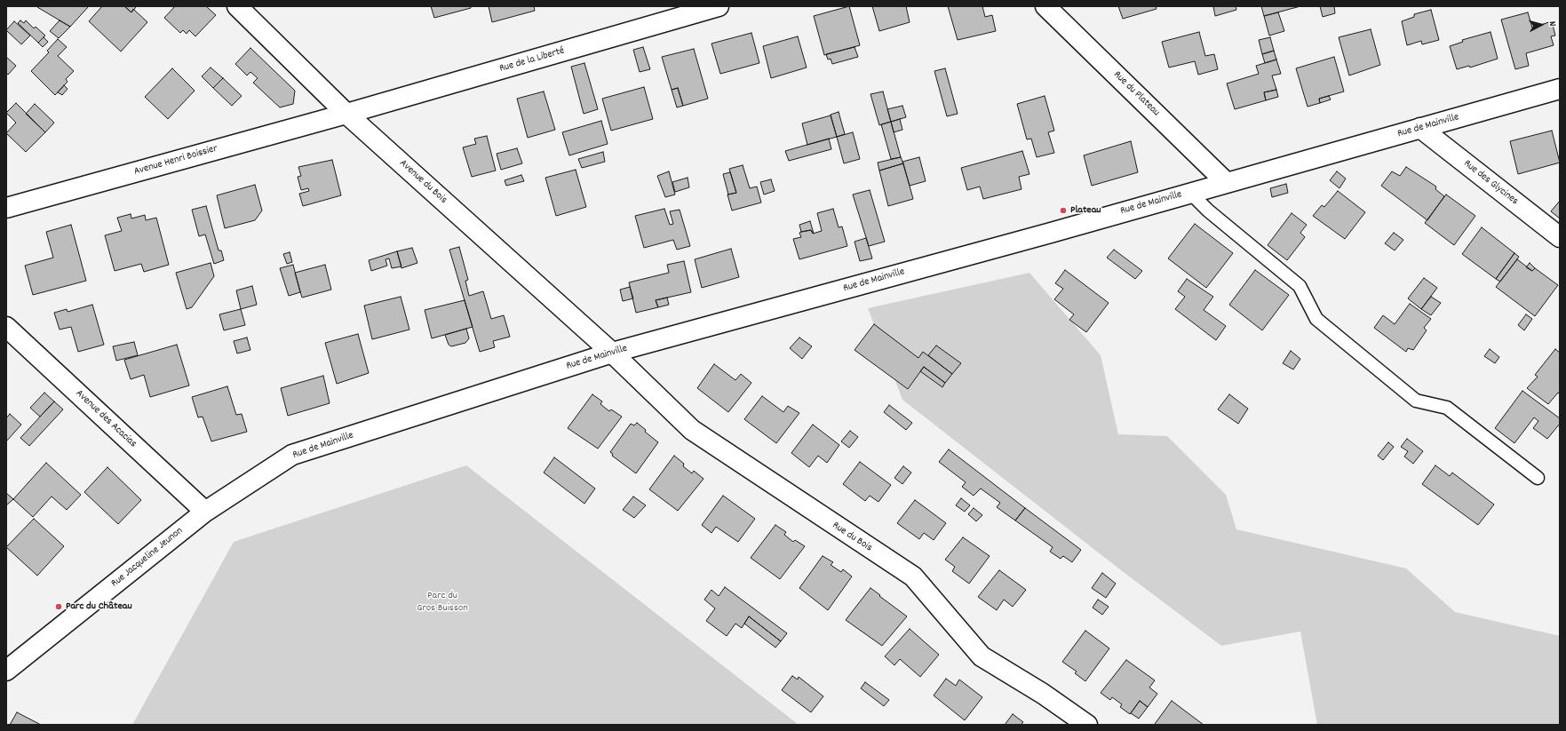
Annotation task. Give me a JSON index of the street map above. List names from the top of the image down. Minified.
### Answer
{"streets":{"street":["Rue de la Liberté","Rue du Plateau","Rue de Mainville","Avenue Henri Boissier","Avenue du Bois","Rue des Glycines","Avenue des Acacias","Rue du Bois","Rue Jacqueline Jeunon"]},"crossings":[["Rue de la Liberté","Avenue Henri Boissier"],["Rue de la Liberté","Avenue du Bois"],["Rue du Plateau","Rue de Mainville"],["Rue de Mainville","Avenue du Bois"],["Rue de Mainville","Rue des Glycines"],["Rue de Mainville","Avenue des Acacias"],["Rue de Mainville","Rue du Bois"],["Rue de Mainville","Rue Jacqueline Jeunon"],["Avenue Henri Boissier","Avenue du Bois"],["Avenue du Bois","Rue du Bois"],["Avenue des Acacias","Rue Jacqueline Jeunon"]],"parks":["Parc du Gros Buisson"],"places":["Plateau","Parc du Château"],"north":"right"}
